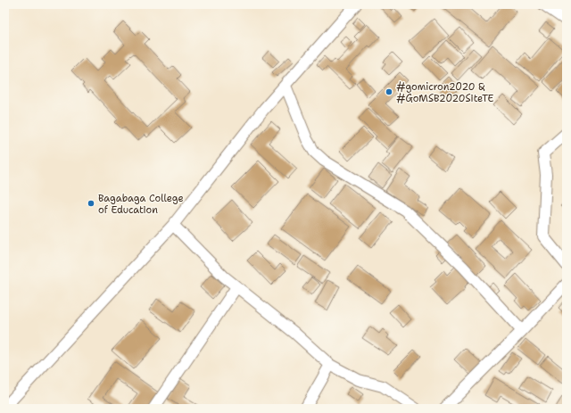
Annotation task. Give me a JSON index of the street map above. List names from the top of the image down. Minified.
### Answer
{"places":["#gomicron2020 & #GoMSB2020SiteTE","Bagabaga College of Education"]}
